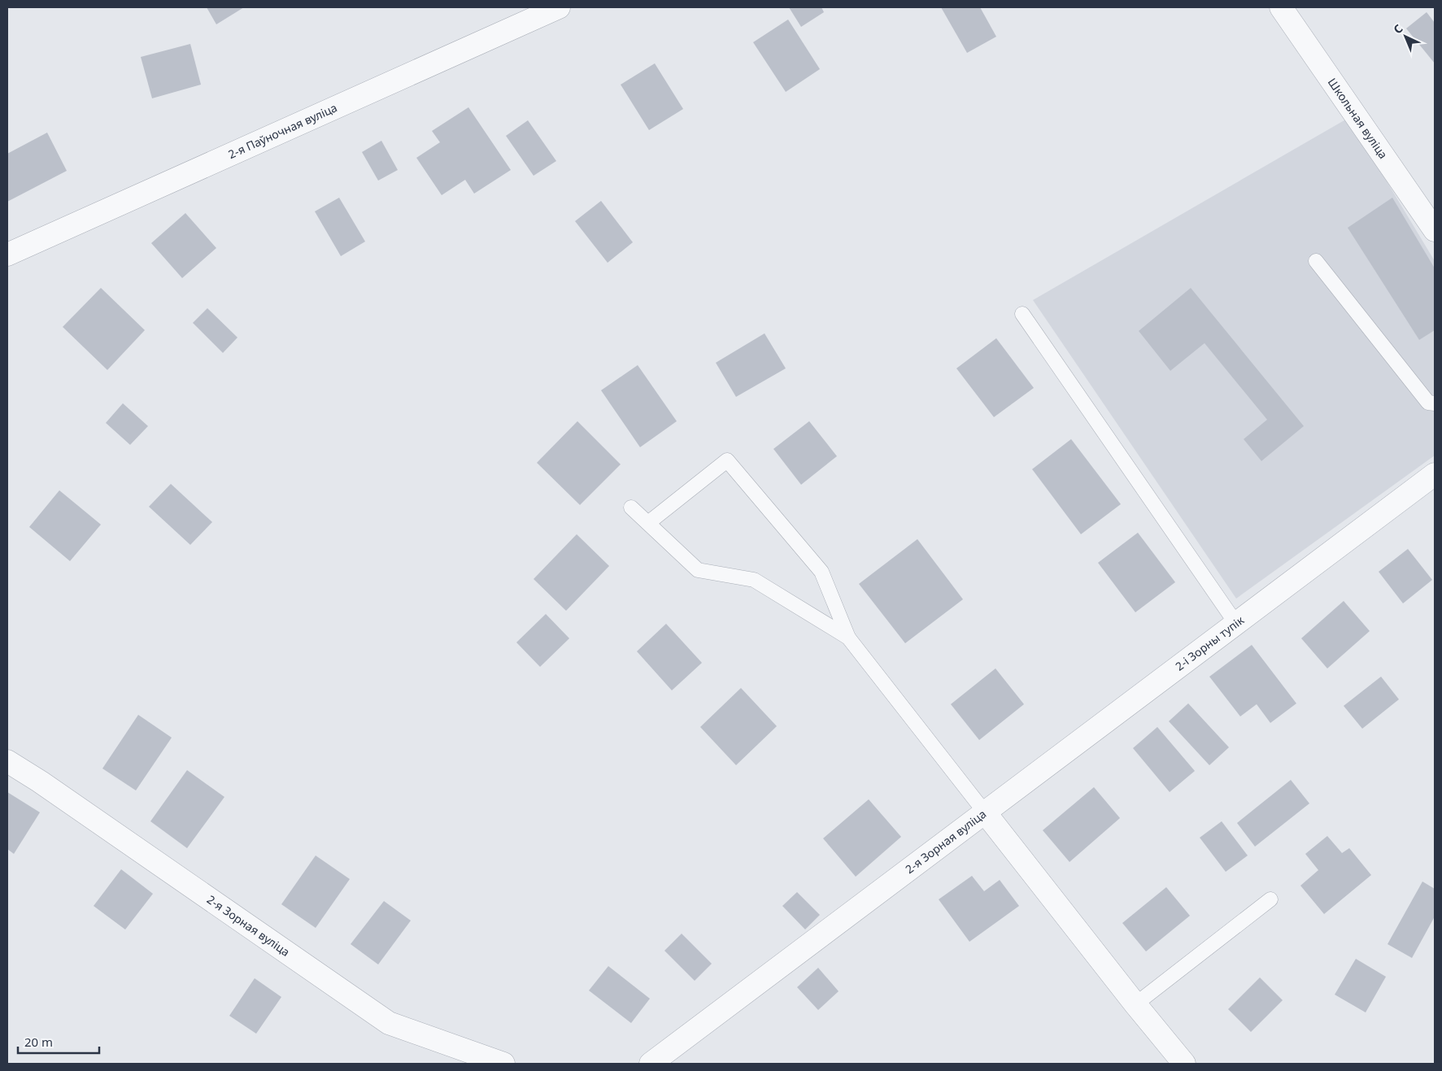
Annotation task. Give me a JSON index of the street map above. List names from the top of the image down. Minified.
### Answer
{"streets":{"street":["Школьная вуліца","2-я Паўночная вуліца","2-і Зорны тупік","2-я Зорная вуліца"]},"crossings":[["2-і Зорны тупік","2-я Зорная вуліца"]],"scale_bar":"20 m","north":"top left"}
